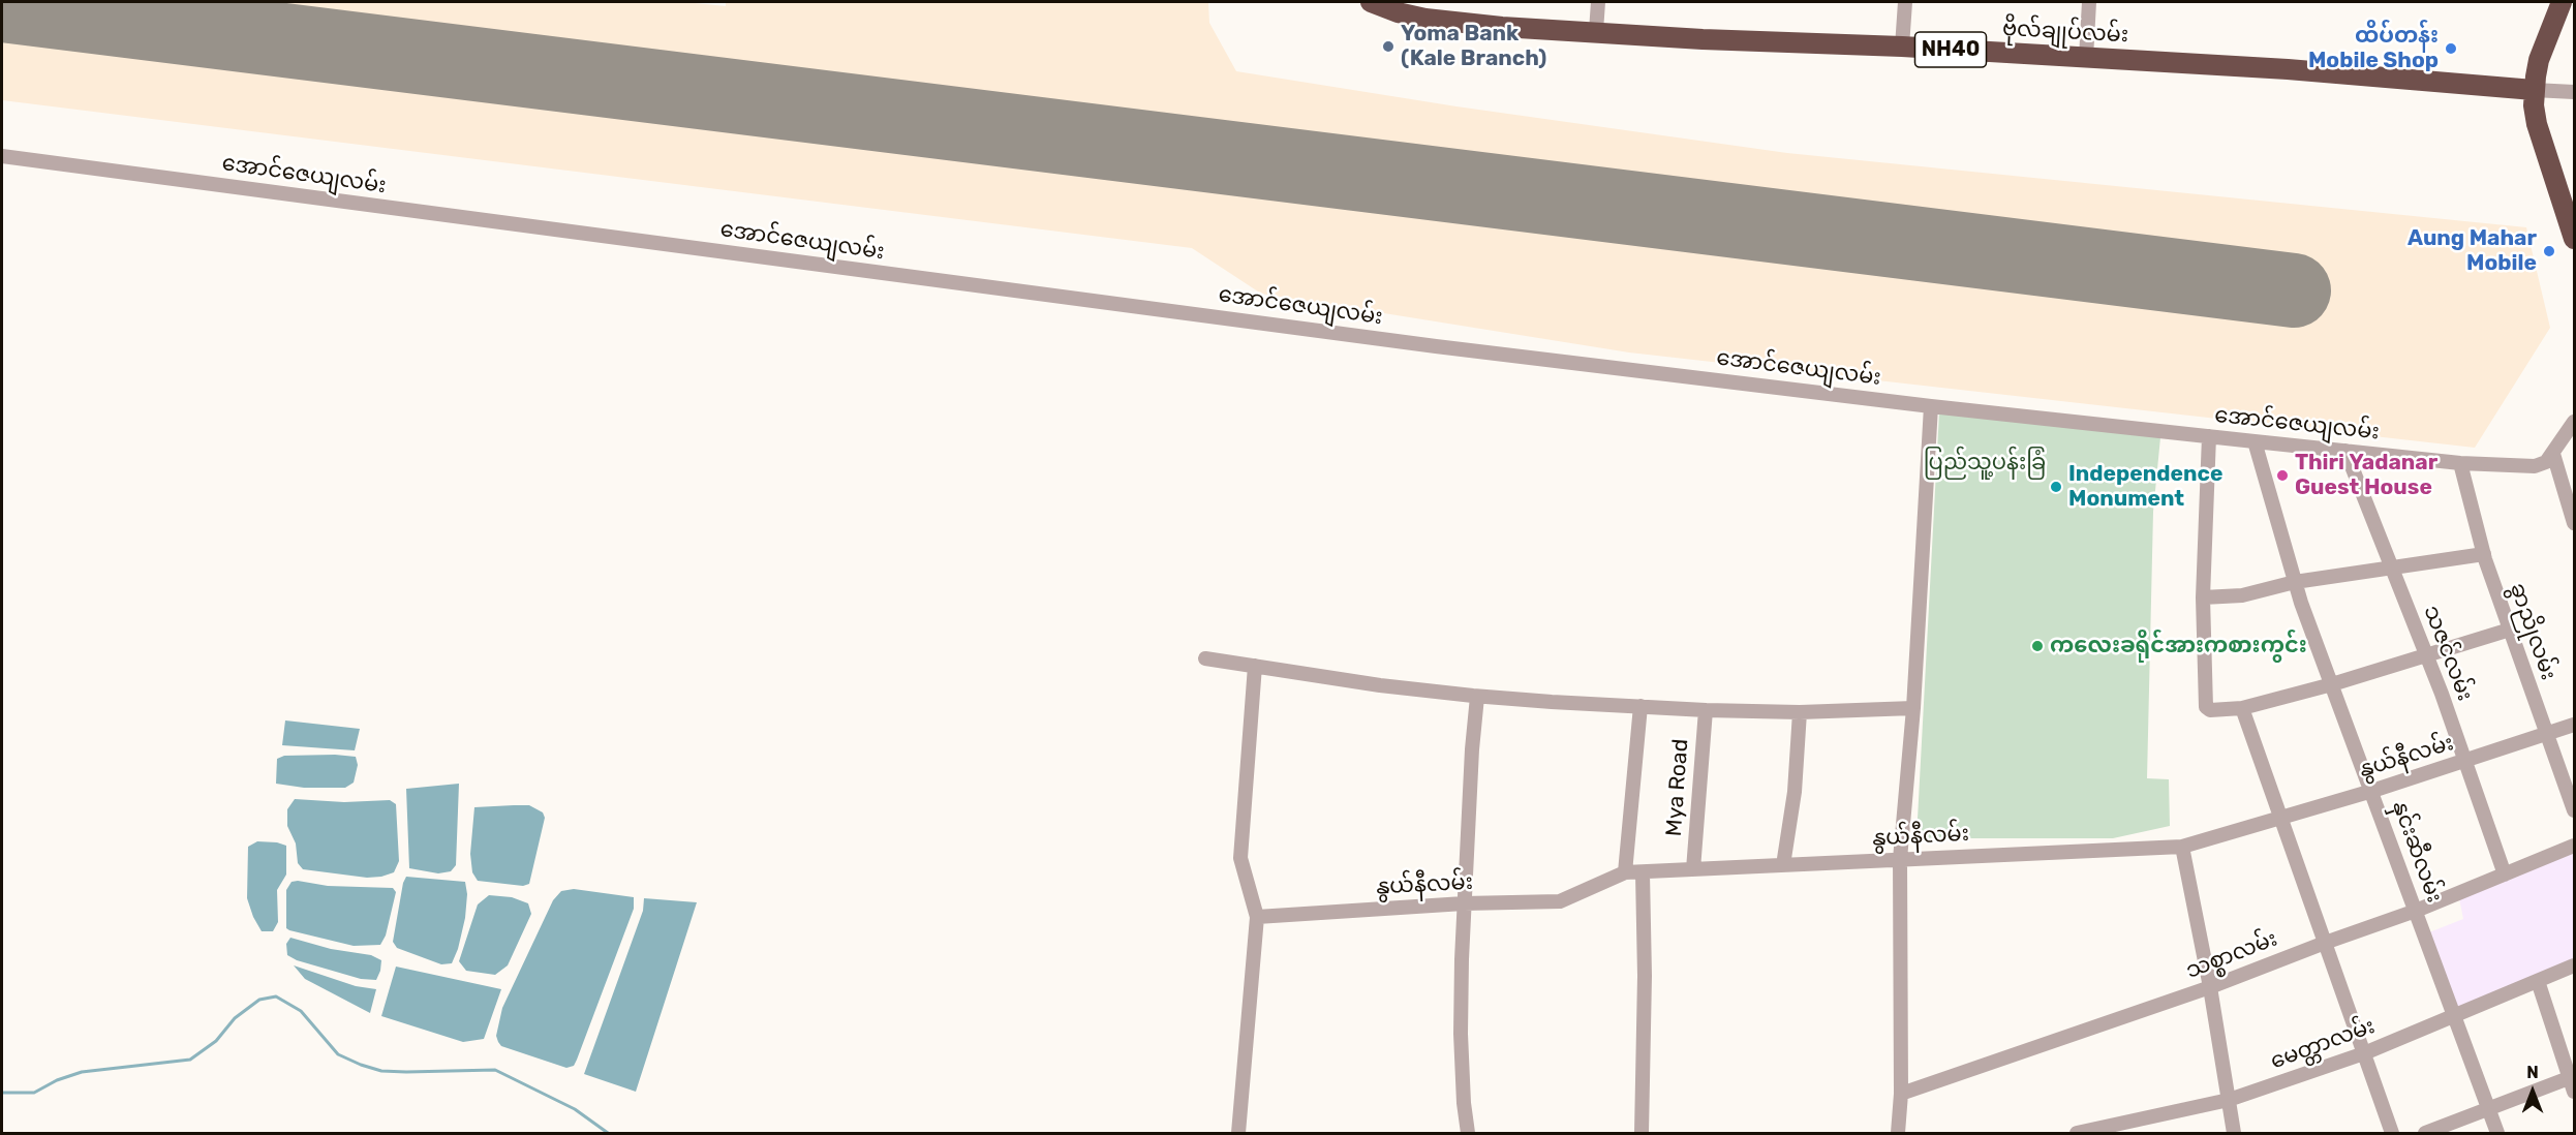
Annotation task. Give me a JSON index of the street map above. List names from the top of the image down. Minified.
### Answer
{"streets":{"highway":["ဗိုလ်ချုပ်လမ်း","NH40"],"street":["အောင်ဇေယျလမ်း","ခွာညိုလမ်း","သဇင်လမ်း","နွယ်နီလမ်း","Mya Road","နှင်းဆီလမ်း","သစ္စာလမ်း","မေတ္တာလမ်း"]},"crossings":[["အောင်ဇေယျလမ်း","ခွာညိုလမ်း"],["အောင်ဇေယျလမ်း","သဇင်လမ်း"],["အောင်ဇေယျလမ်း","နှင်းဆီလမ်း"],["ခွာညိုလမ်း","နွယ်နီလမ်း"],["သဇင်လမ်း","နွယ်နီလမ်း"],["သဇင်လမ်း","သစ္စာလမ်း"],["နွယ်နီလမ်း","Mya Road"],["နွယ်နီလမ်း","နှင်းဆီလမ်း"],["နှင်းဆီလမ်း","သစ္စာလမ်း"],["နှင်းဆီလမ်း","မေတ္တာလမ်း"]],"parks":["ပြည်သူ့ပန်းခြံ"],"places":["Yoma Bank (Kale Branch)","ထိပ်တန်း Mobile Shop","Aung Mahar Mobile","Thiri Yadanar Guest House","Independence Monument","ကလေးခရိုင်အားကစားကွင်း"],"north":"top"}
